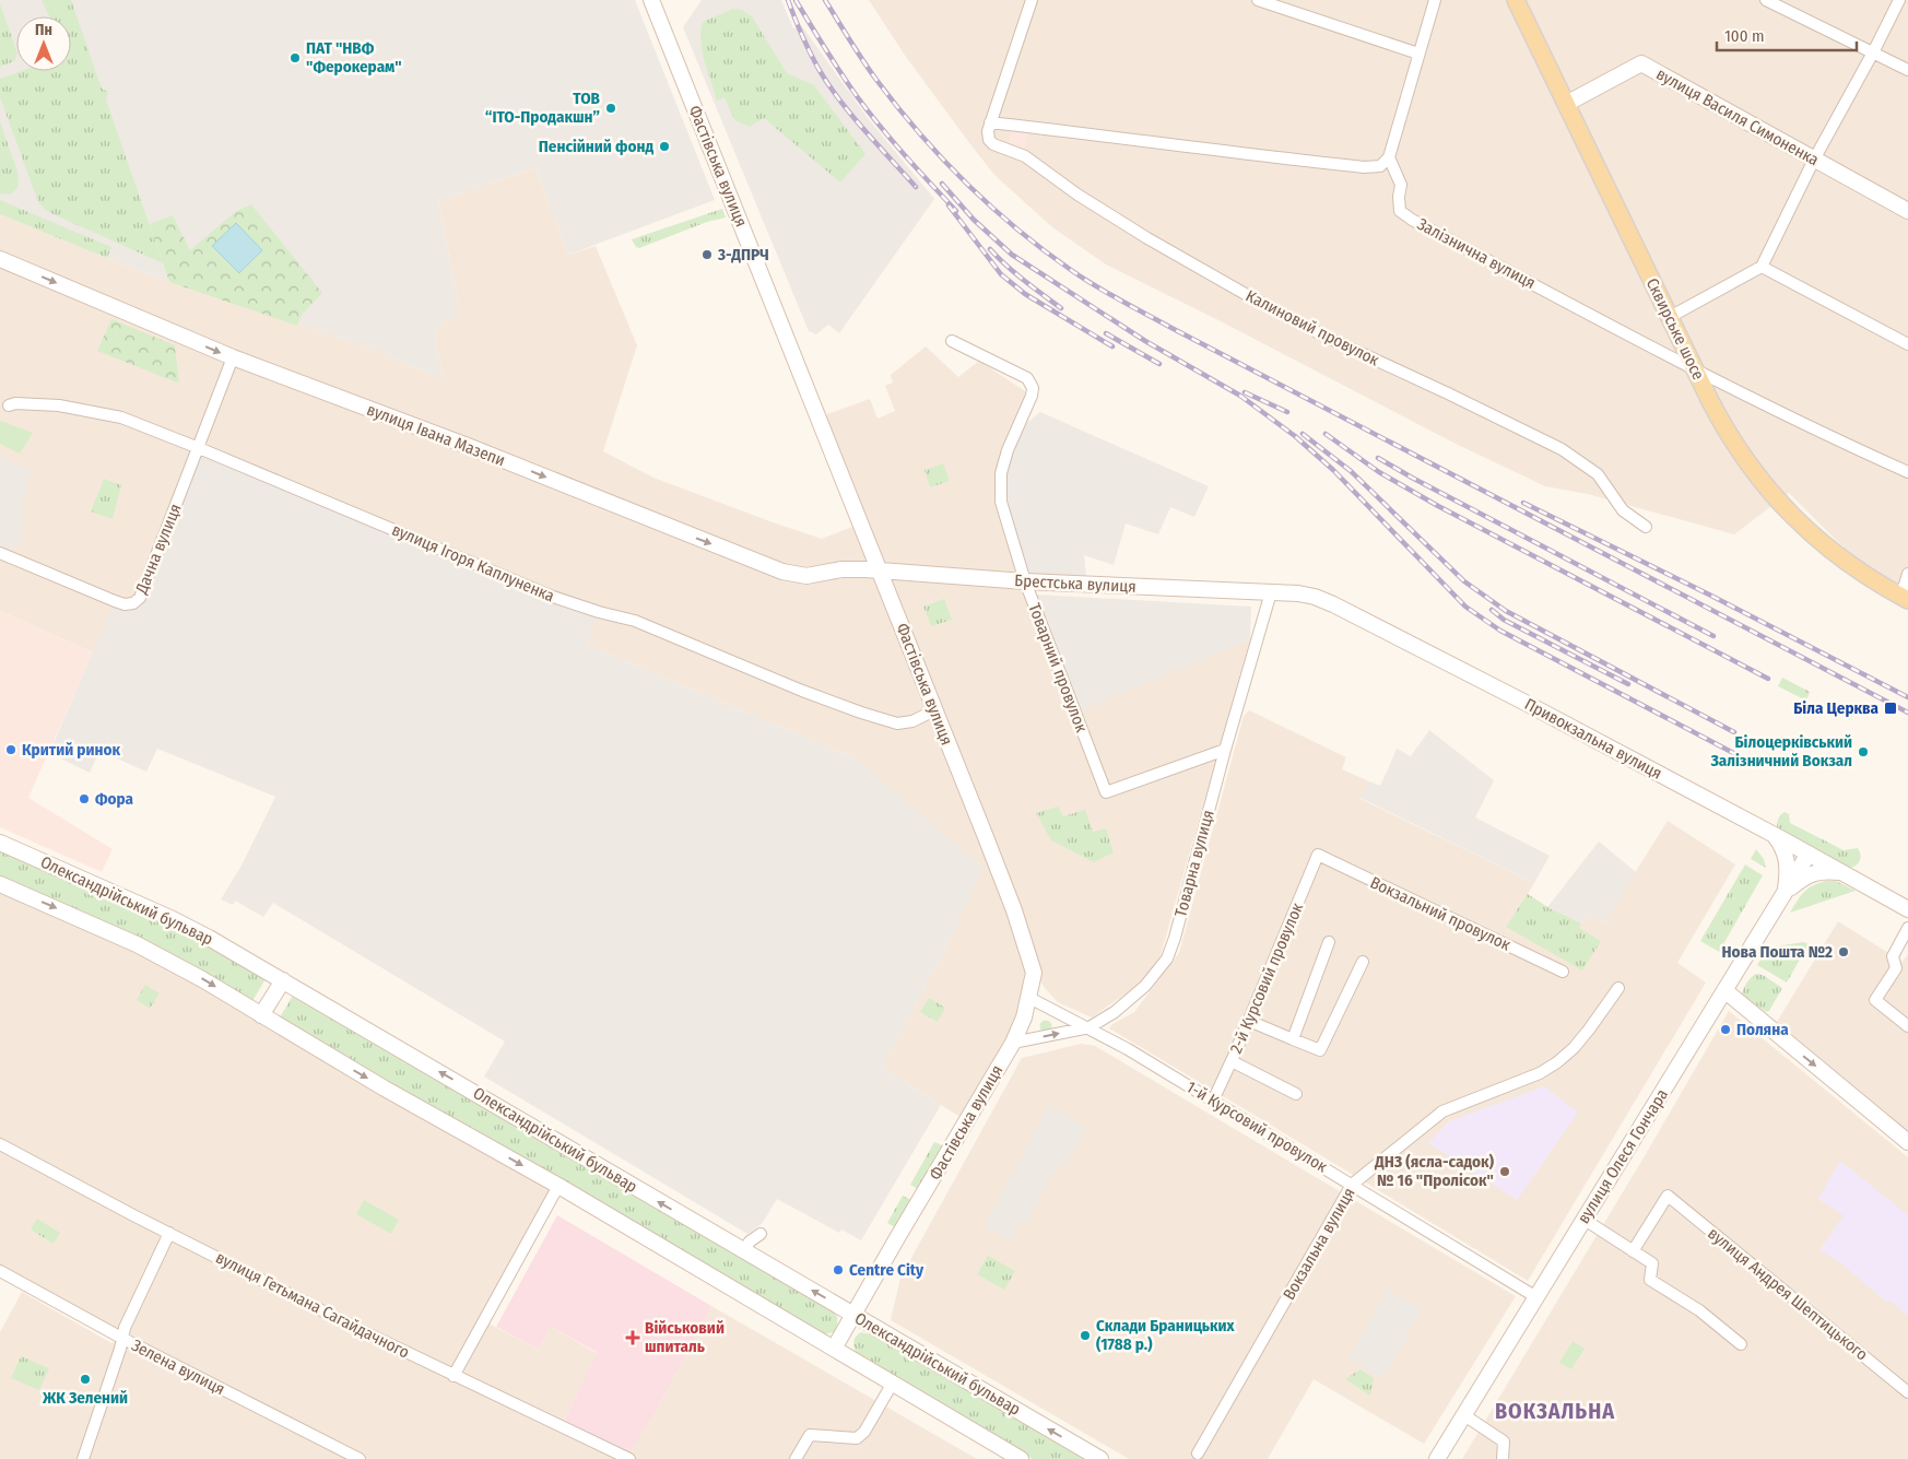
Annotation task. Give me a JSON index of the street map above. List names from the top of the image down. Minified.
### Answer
{"streets":{"main road":["Сквирське шосе"],"street":["вулиця Василя Симоненка","Фастівська вулиця","Залізнична вулиця","Калиновий провулок","вулиця Івана Мазепи","Дачна вулиця","вулиця Ігоря Каплуненка","Брестська вулиця","Товарний провулок","Привокзальна вулиця","Товарна вулиця","Олександрійський бульвар","Вокзальний провулок","2-й Курсовий провулок","1-й Курсовий провулок","вулиця Олеся Гончара","Вокзальна вулиця","вулиця Андрея Шептицького","вулиця Гетьмана Сагайдачного","Зелена вулиця"]},"crossings":[["вулиця Василя Симоненка","Сквирське шосе"],["Фастівська вулиця","вулиця Івана Мазепи"],["Фастівська вулиця","вулиця Ігоря Каплуненка"],["Фастівська вулиця","Брестська вулиця"],["Фастівська вулиця","Товарна вулиця"],["Фастівська вулиця","Олександрійський бульвар"],["Фастівська вулиця","1-й Курсовий провулок"],["Залізнична вулиця","Сквирське шосе"],["вулиця Івана Мазепи","Дачна вулиця"],["вулиця Івана Мазепи","Брестська вулиця"],["Дачна вулиця","вулиця Ігоря Каплуненка"],["Брестська вулиця","Товарний провулок"],["Брестська вулиця","Привокзальна вулиця"],["Брестська вулиця","Товарна вулиця"],["Товарний провулок","Товарна вулиця"],["Привокзальна вулиця","Товарна вулиця"],["Привокзальна вулиця","вулиця Олеся Гончара"],["Товарна вулиця","1-й Курсовий провулок"],["Вокзальний провулок","2-й Курсовий провулок"],["2-й Курсовий провулок","1-й Курсовий провулок"],["1-й Курсовий провулок","вулиця Олеся Гончара"],["1-й Курсовий провулок","Вокзальна вулиця"]],"one_way":["вулиця Івана Мазепи"],"districts":["ВОКЗАЛЬНА"],"places":{"other":["ПАТ \"НВФ \"Ферокерам\"","ТОВ “ІТО-Продакшн”","Пенсійний фонд","3-ДПРЧ","Критий ринок","Білоцерківський Залізничний Вокзал","Фора","Нова Пошта №2","Поляна","ДНЗ (ясла-садок) № 16 \"Пролісок\"","Centre City","Склади Браницьких (1788 р.)","ЖК Зелений"],"transit":["Біла Церква"],"health":["Військовий шпиталь"]},"scale_bar":"100 m","north":"top"}
